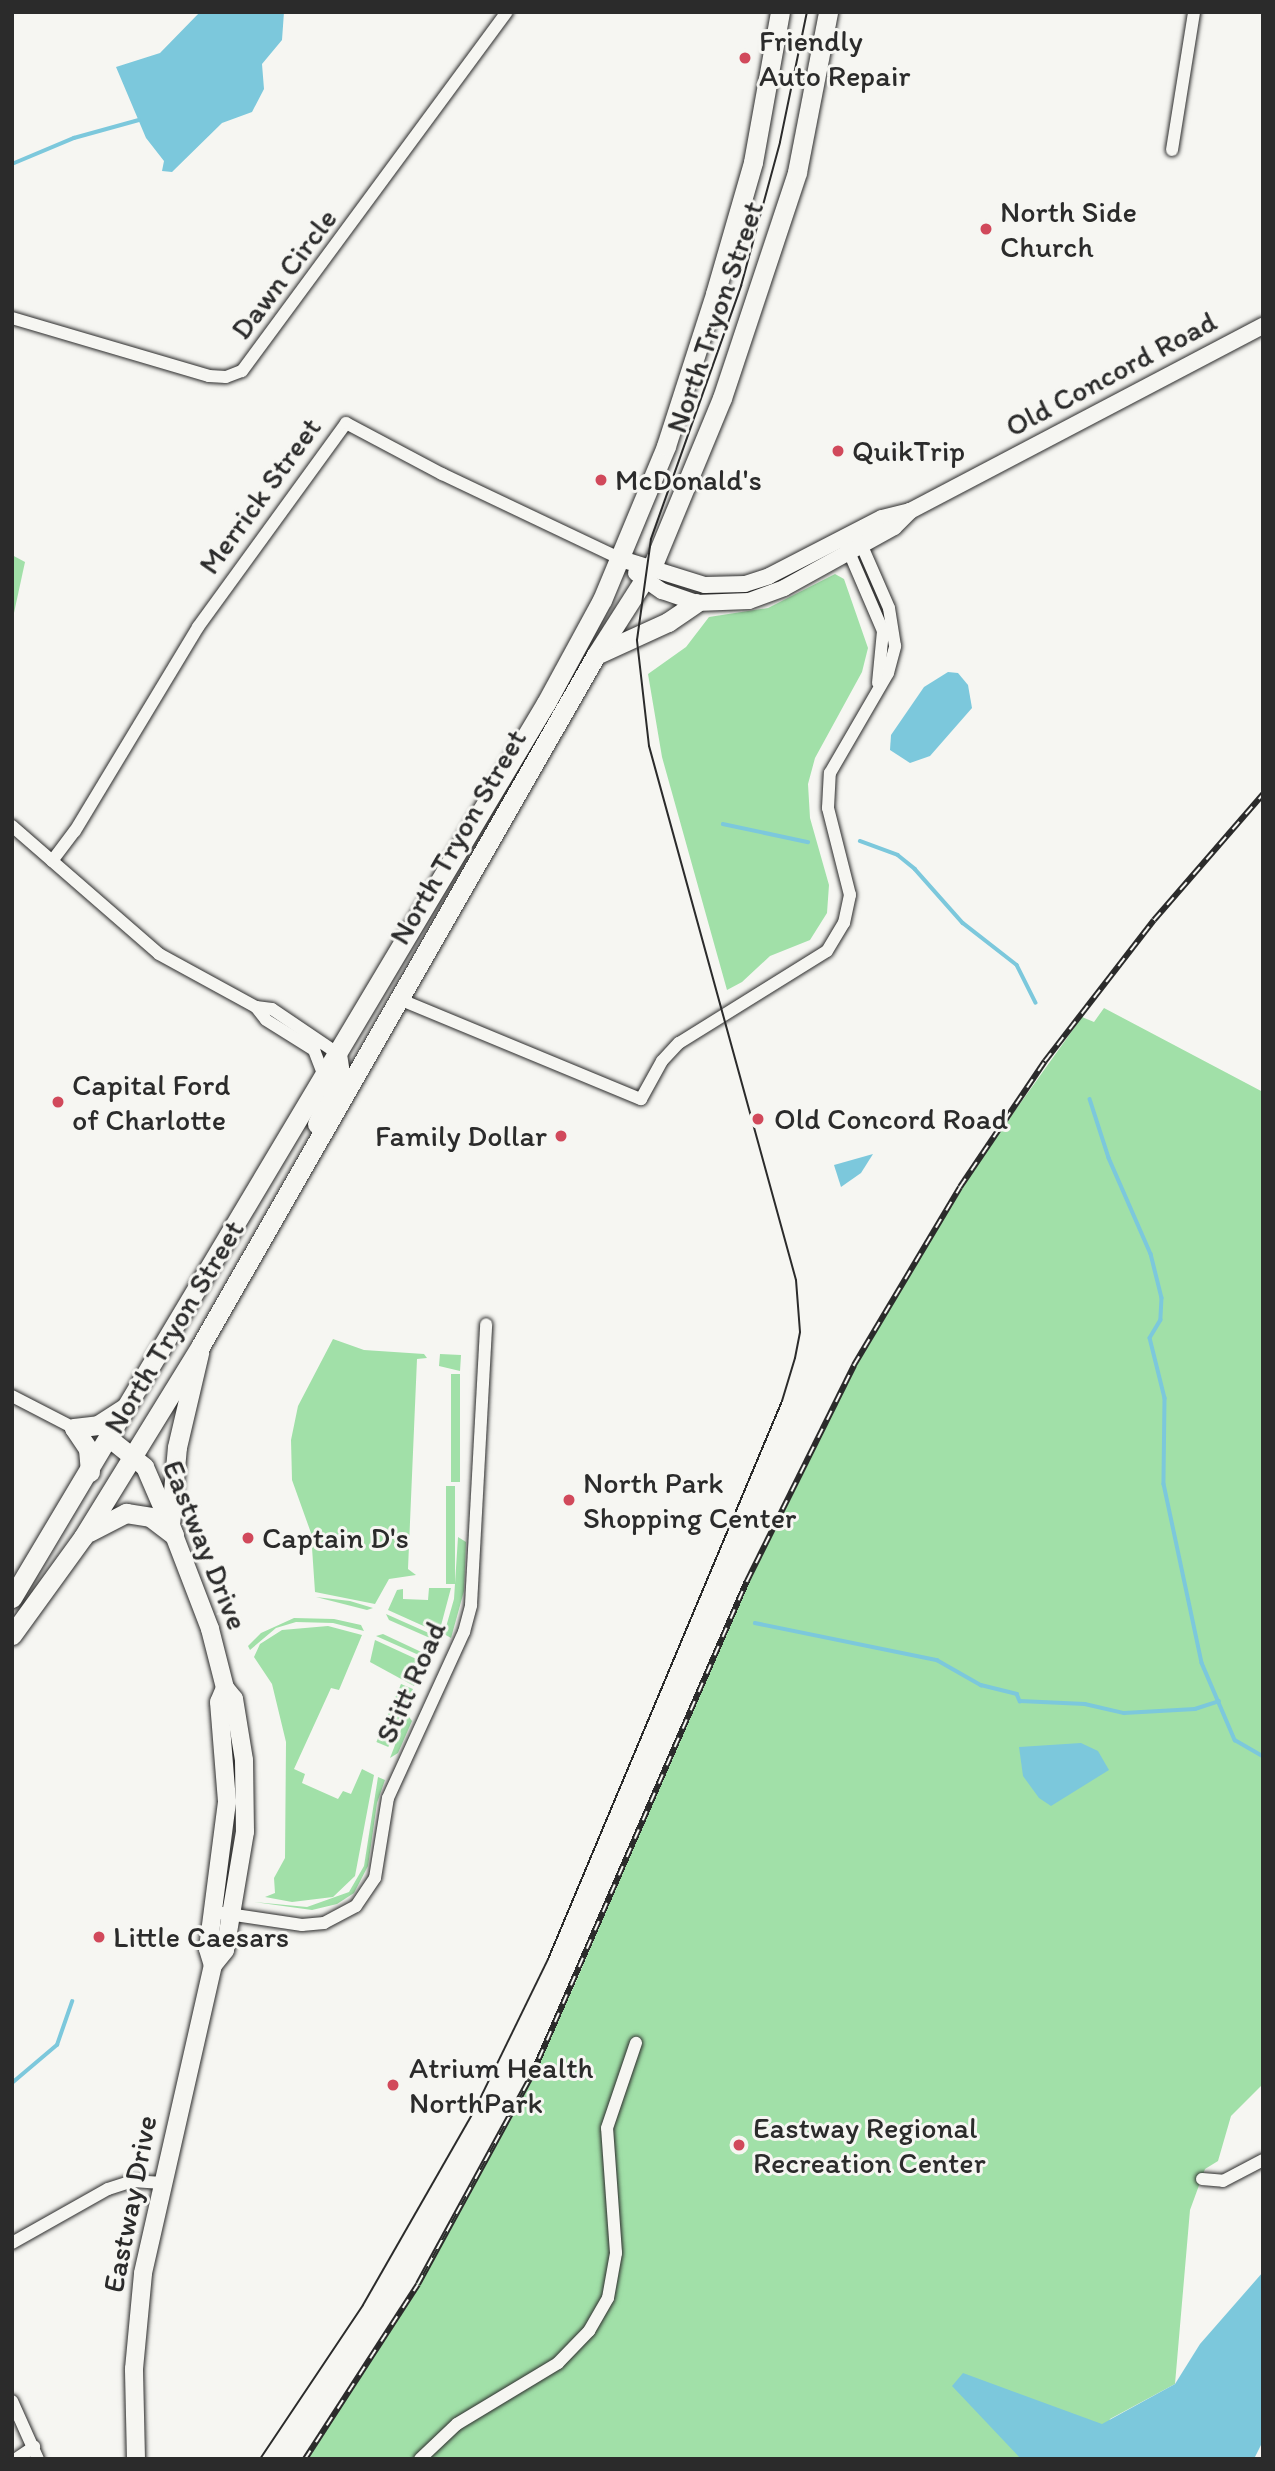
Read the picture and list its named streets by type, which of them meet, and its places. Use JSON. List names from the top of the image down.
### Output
{
  "streets": {
    "main road": ["North Tryon Street", "Eastway Drive"],
    "street": [
      "Dawn Circle",
      "Old Concord Road",
      "Merrick Street",
      "Stitt Road"
    ]
  },
  "crossings": [
    ["North Tryon Street", "Old Concord Road"],
    ["North Tryon Street", "Merrick Street"],
    ["North Tryon Street", "Eastway Drive"],
    ["Old Concord Road", "Merrick Street"],
    ["Eastway Drive", "Stitt Road"]
  ],
  "places": [
    "Friendly Auto Repair",
    "North Side Church",
    "QuikTrip",
    "McDonald's",
    "Capital Ford of Charlotte",
    "Old Concord Road",
    "Family Dollar",
    "North Park Shopping Center",
    "Captain D's",
    "Little Caesars",
    "Atrium Health NorthPark",
    "Eastway Regional Recreation Center"
  ]
}
